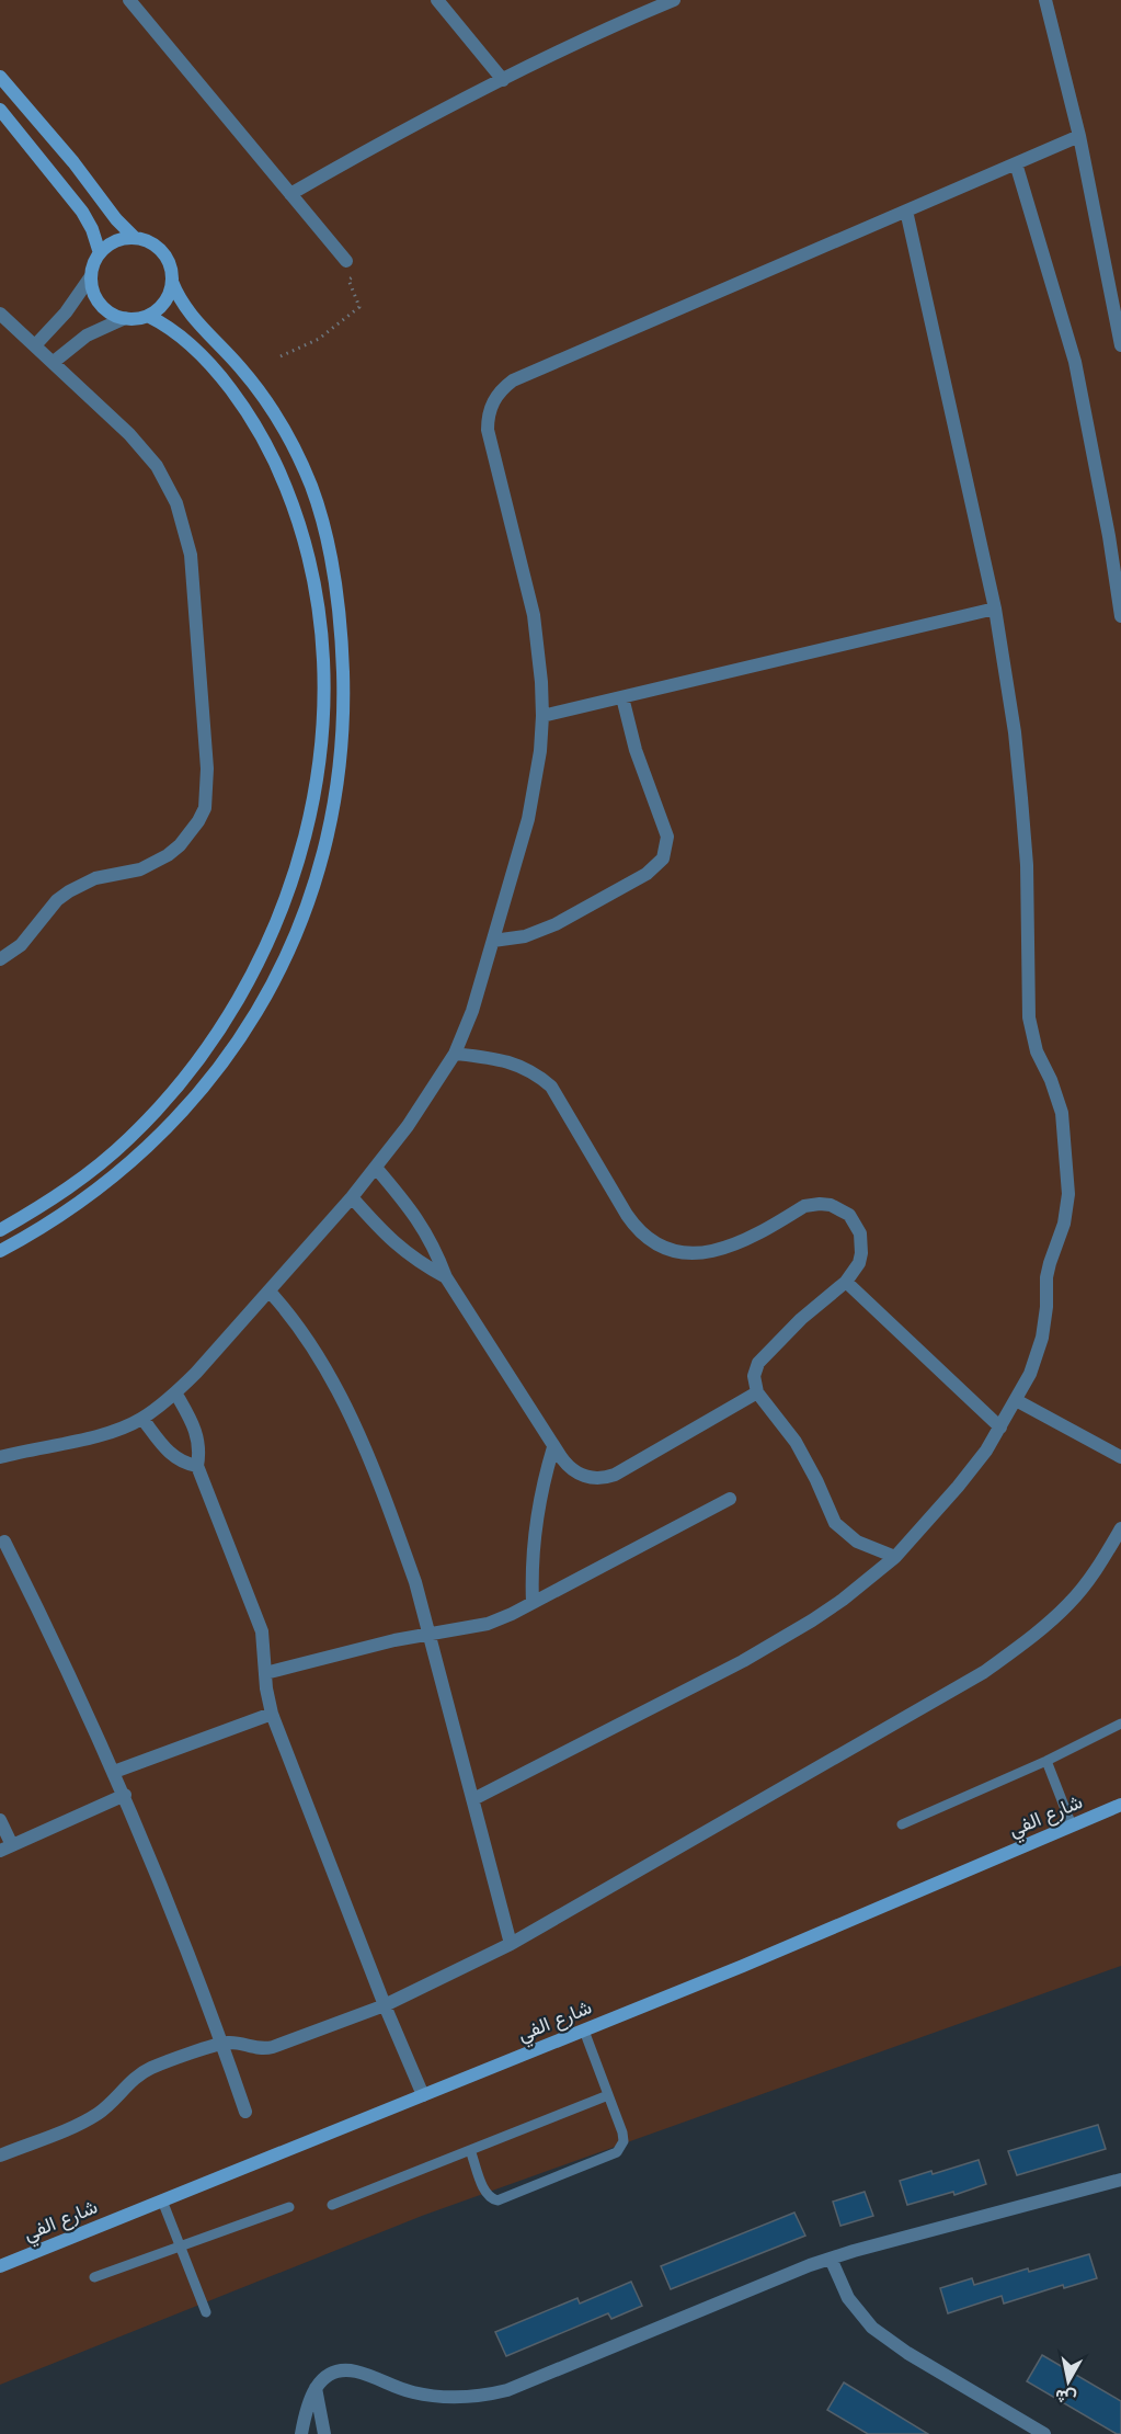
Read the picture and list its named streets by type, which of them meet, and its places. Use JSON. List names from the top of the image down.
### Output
{
  "streets": {
    "street": ["شارع الفي"]
  },
  "north": "bottom"
}
